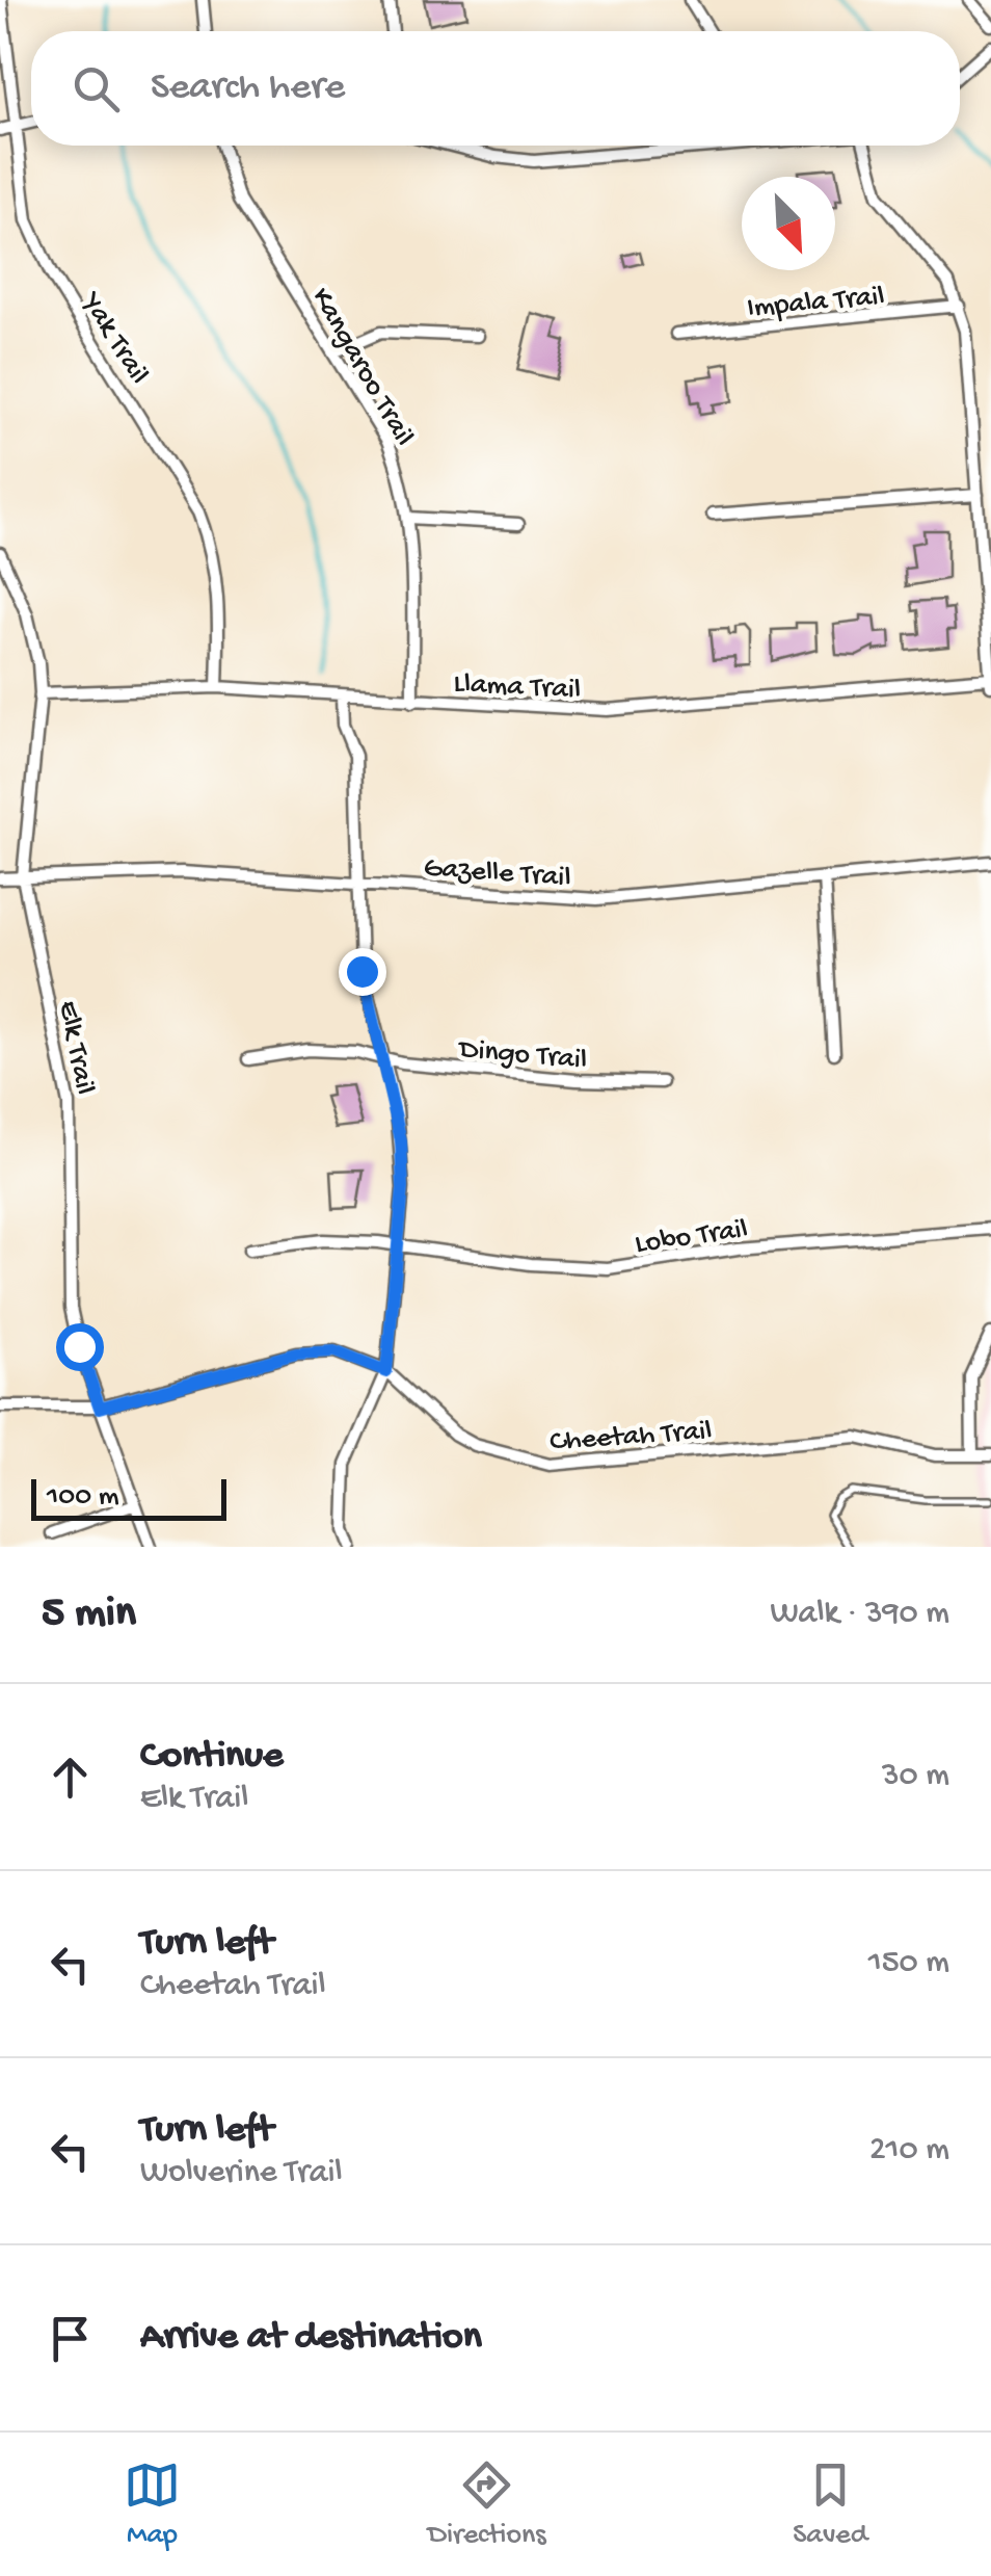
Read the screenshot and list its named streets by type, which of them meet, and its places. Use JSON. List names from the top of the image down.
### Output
{
  "streets": {
    "street": [
      "Impala Trail",
      "Yak Trail",
      "Kangaroo Trail",
      "Llama Trail",
      "Gazelle Trail",
      "Elk Trail",
      "Dingo Trail",
      "Lobo Trail",
      "Cheetah Trail"
    ]
  },
  "crossings": [
    ["Yak Trail", "Llama Trail"],
    ["Kangaroo Trail", "Llama Trail"],
    ["Llama Trail", "Elk Trail"],
    ["Gazelle Trail", "Elk Trail"],
    ["Elk Trail", "Cheetah Trail"]
  ],
  "scale_bar": "100 m",
  "north": "bottom right",
  "page": {
    "search": "Search here",
    "scale": "100 m",
    "heading": ["5 min", "Walk · 390 m"],
    "list": [
      ["Continue", "Elk Trail", "30 m"],
      ["Turn left", "Cheetah Trail", "150 m"],
      ["Turn left", "Wolverine Trail", "210 m"],
      "Arrive at destination"
    ],
    "nav": ["Map", "Directions", "Saved"]
  }
}
